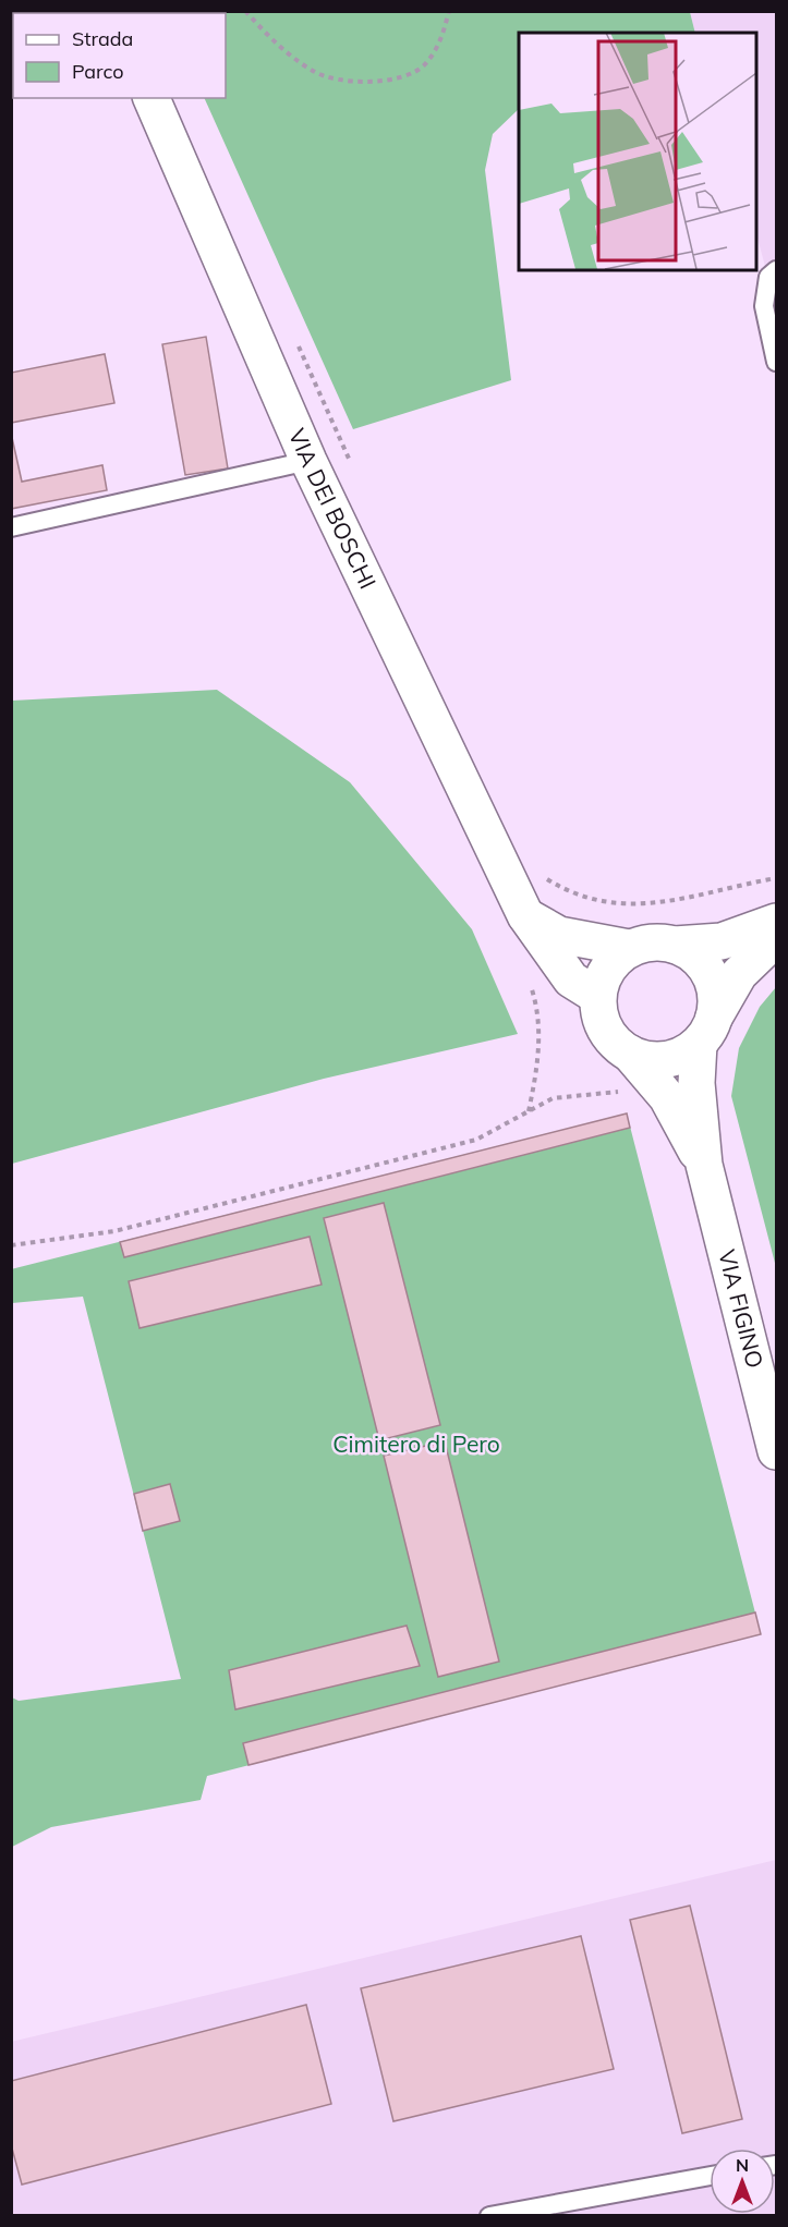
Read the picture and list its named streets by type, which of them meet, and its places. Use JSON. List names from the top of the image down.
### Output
{
  "streets": {
    "street": ["VIA DEI BOSCHI", "VIA FIGINO"]
  },
  "crossings": [
    ["VIA DEI BOSCHI", "VIA FIGINO"]
  ],
  "parks": ["Cimitero di Pero"],
  "legend": ["Strada", "Parco"],
  "north": "top"
}
